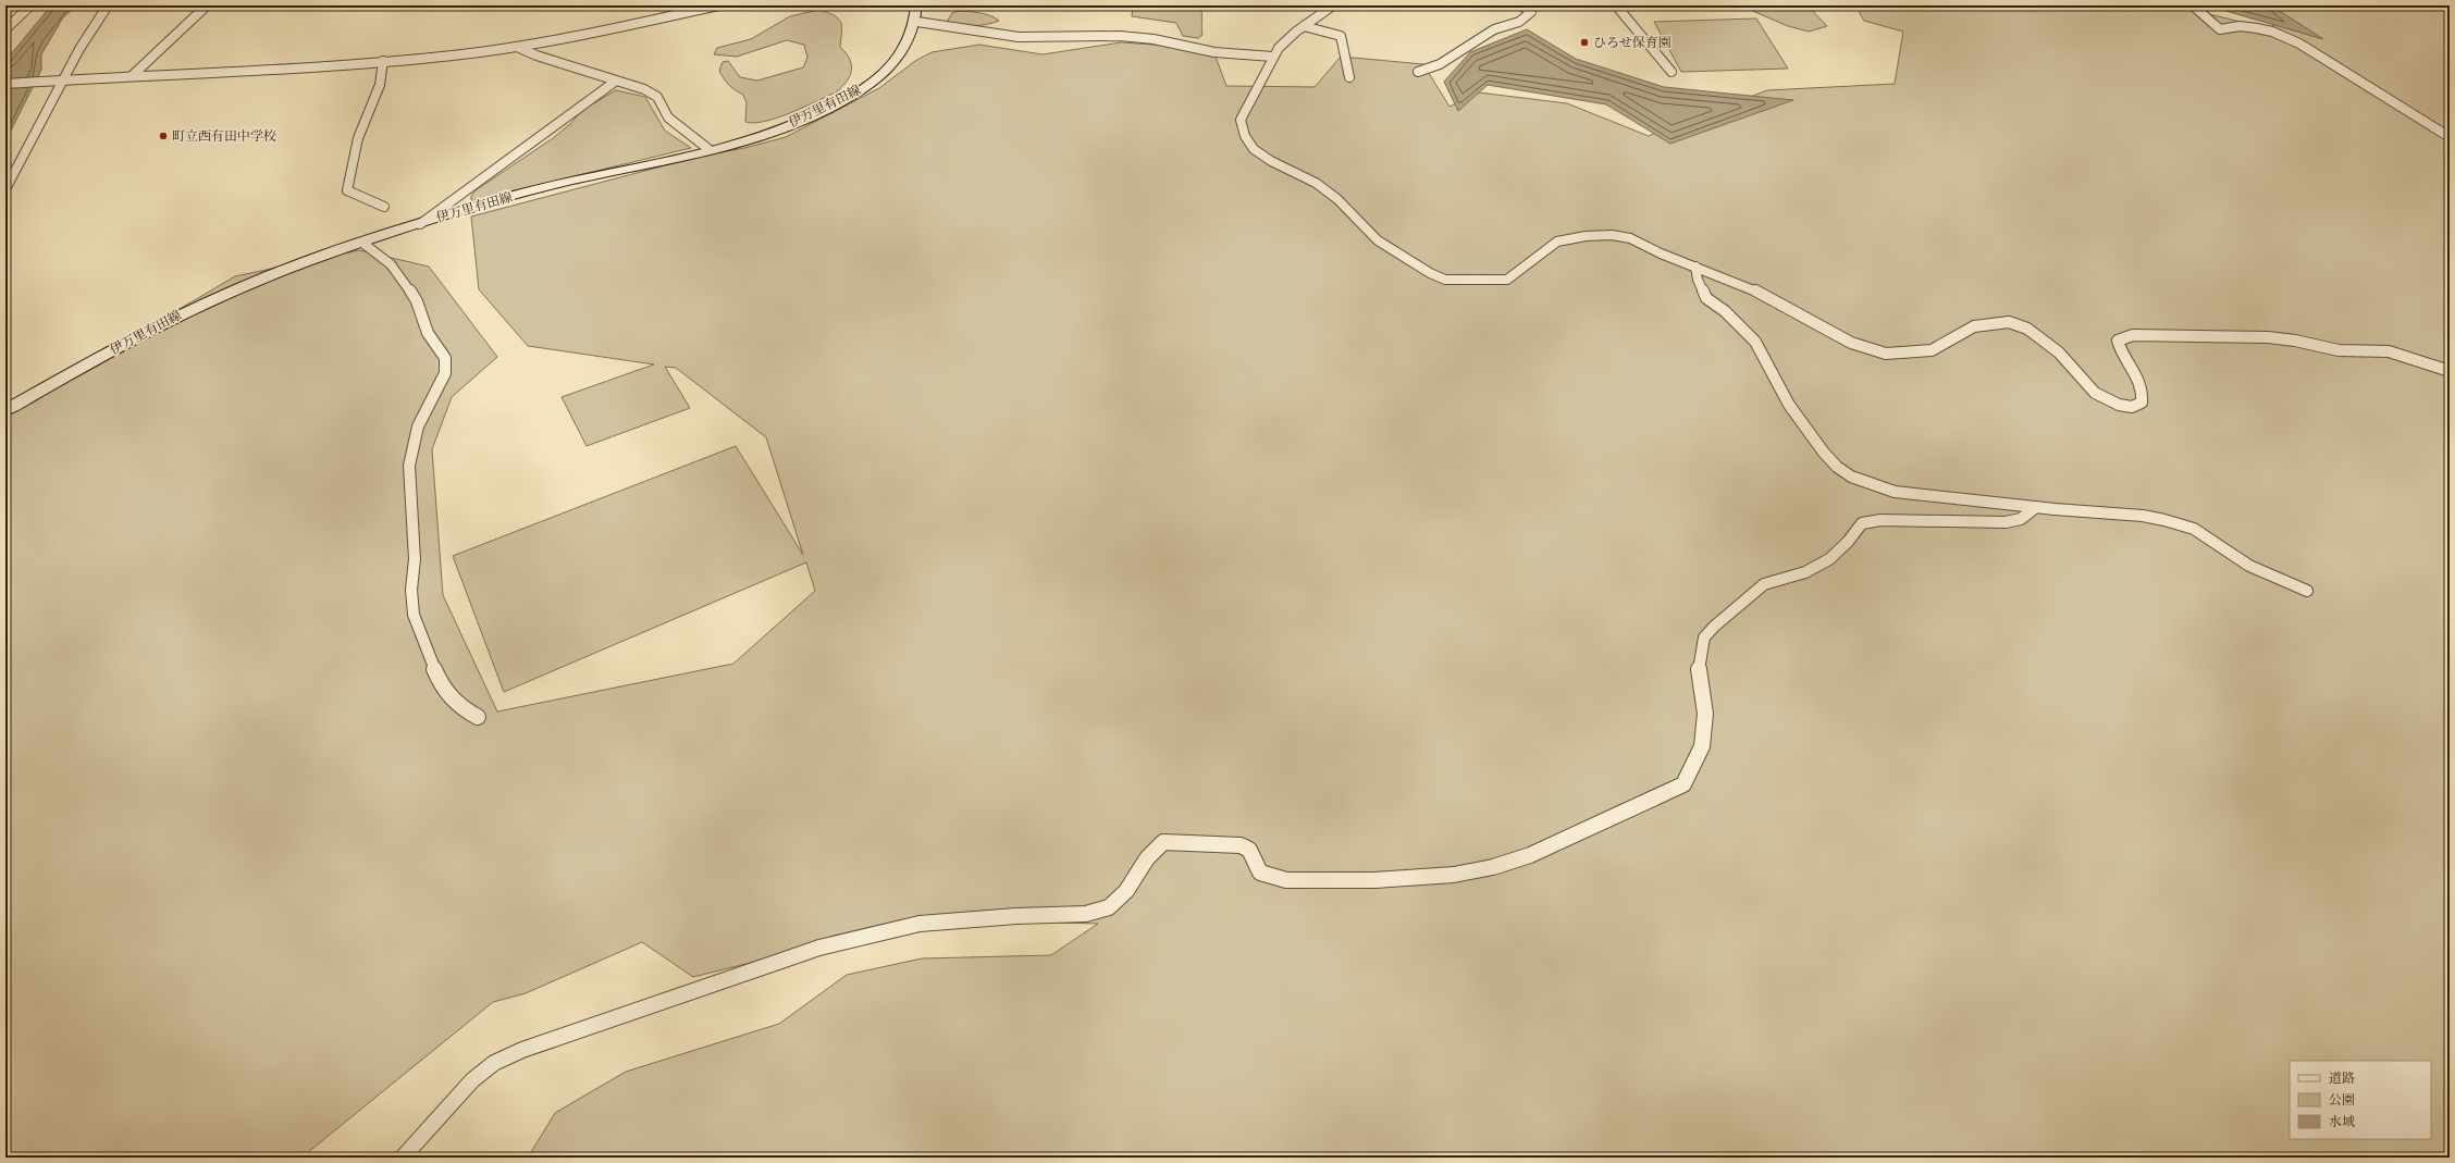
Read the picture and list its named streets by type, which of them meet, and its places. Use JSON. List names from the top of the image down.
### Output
{
  "streets": {
    "main road": ["伊万里有田線"]
  },
  "places": ["ひろせ保育園", "町立西有田中学校"],
  "legend": ["道路", "公園", "水域"]
}
